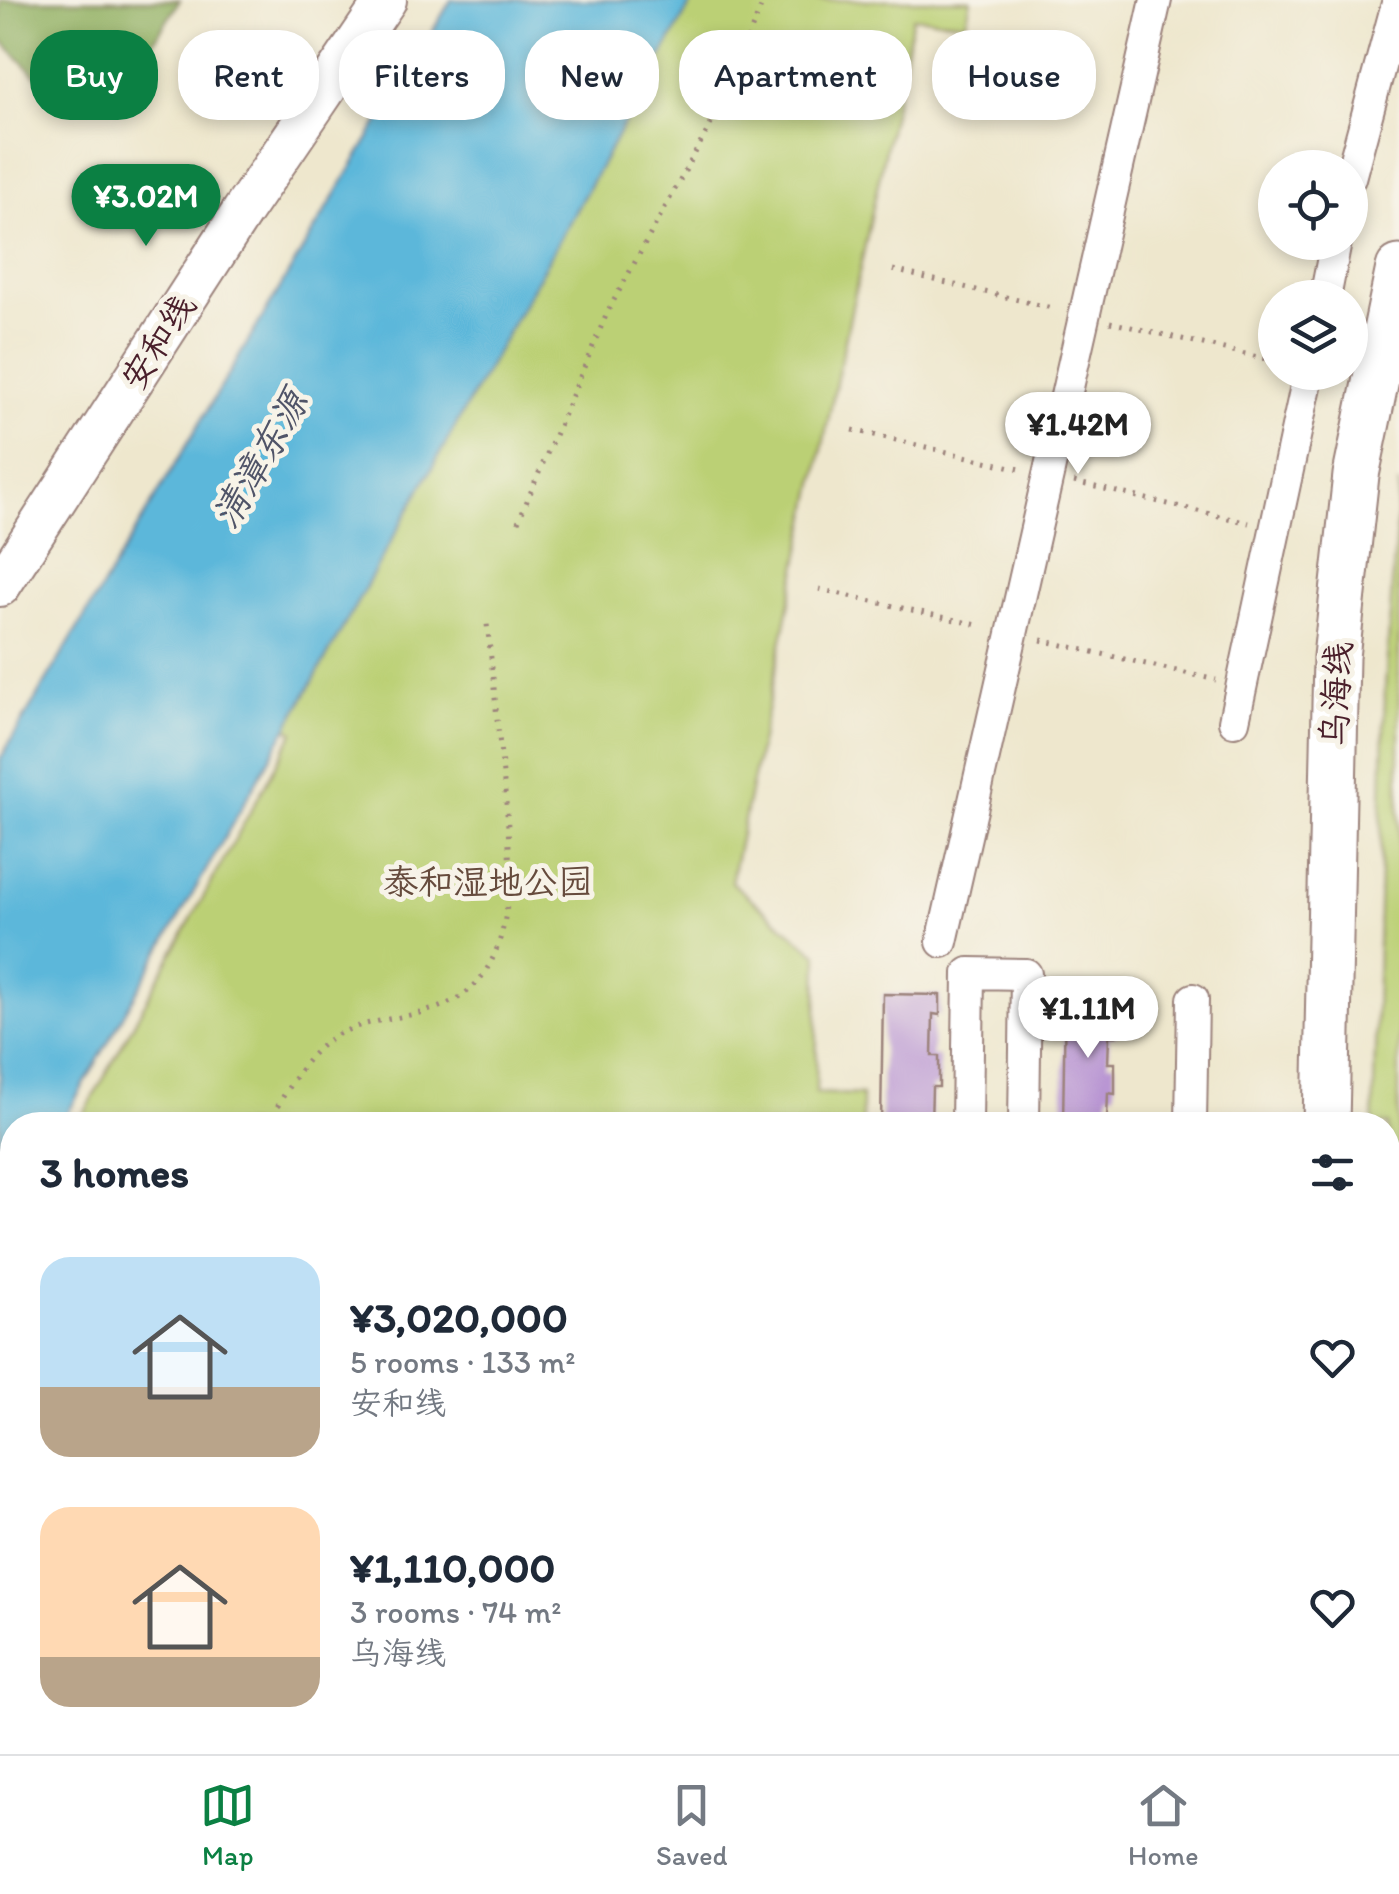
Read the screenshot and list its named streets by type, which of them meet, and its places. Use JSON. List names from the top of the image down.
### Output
{
  "streets": {
    "highway": ["乌海线"],
    "main road": ["安和线"]
  },
  "water": ["清漳东源"],
  "parks": ["泰和湿地公园"],
  "page": {
    "chip": [
      "Buy",
      "Rent",
      "Filters",
      "New",
      "Apartment",
      "House"
    ],
    "price": ["¥3.02M", "¥1.42M", "¥1.11M"],
    "heading": "3 homes",
    "list": [
      {
        "name": "¥3,020,000",
        "note": "5 rooms · 133 m² · 安和线"
      },
      {
        "name": "¥1,110,000",
        "note": "3 rooms · 74 m² · 乌海线"
      }
    ],
    "tabs": ["Map", "Saved", "Home"]
  }
}
